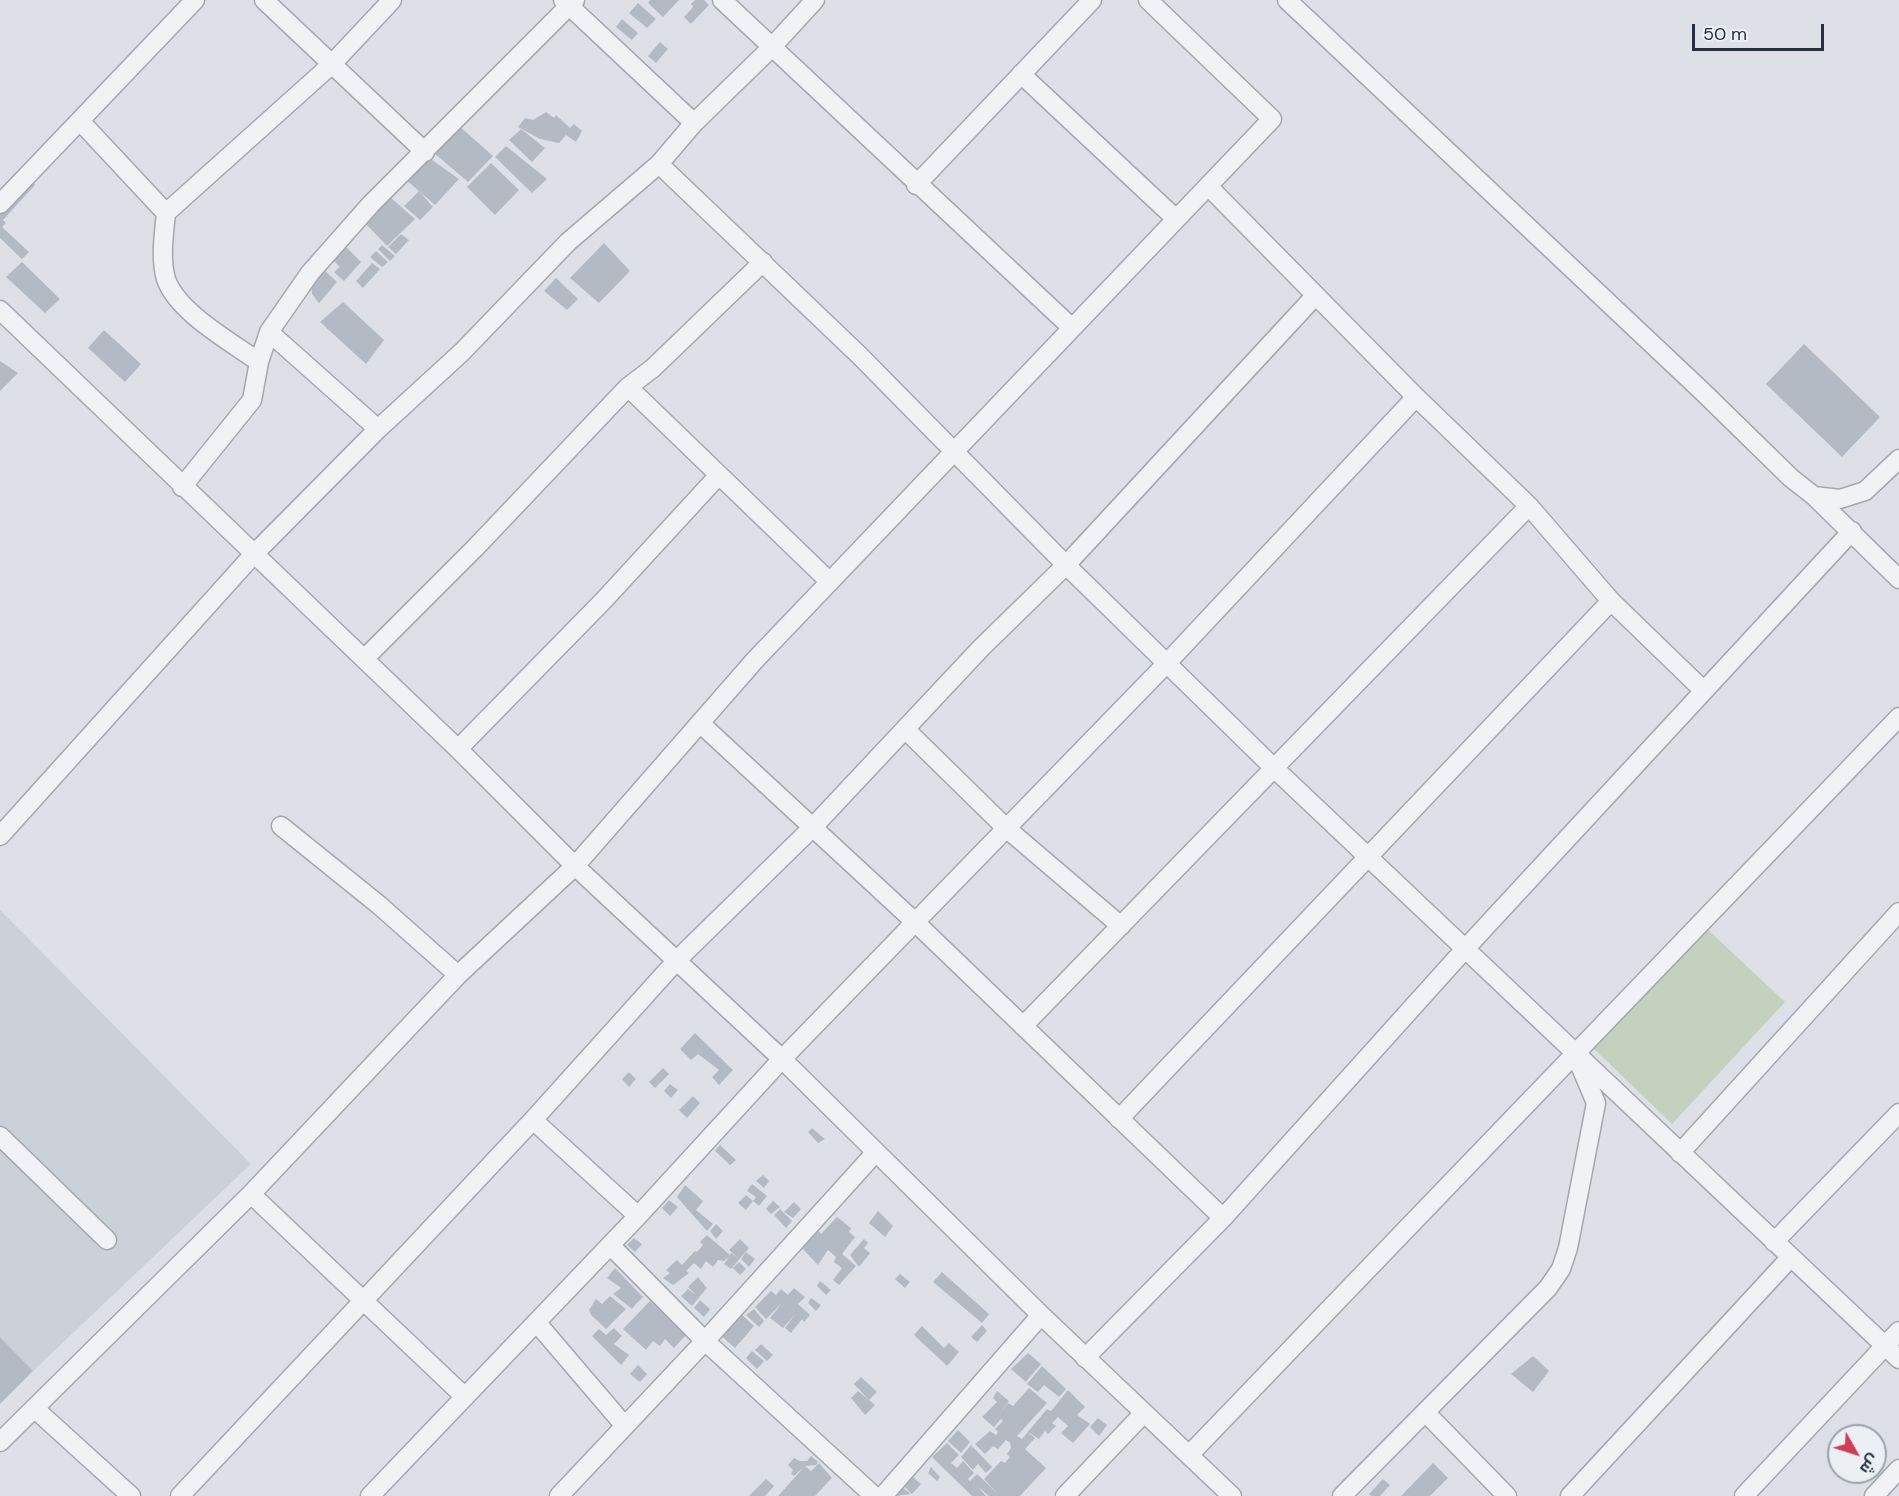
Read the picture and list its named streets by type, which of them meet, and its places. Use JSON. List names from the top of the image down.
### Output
{
  "scale_bar": "50 m",
  "north": "bottom right"
}
